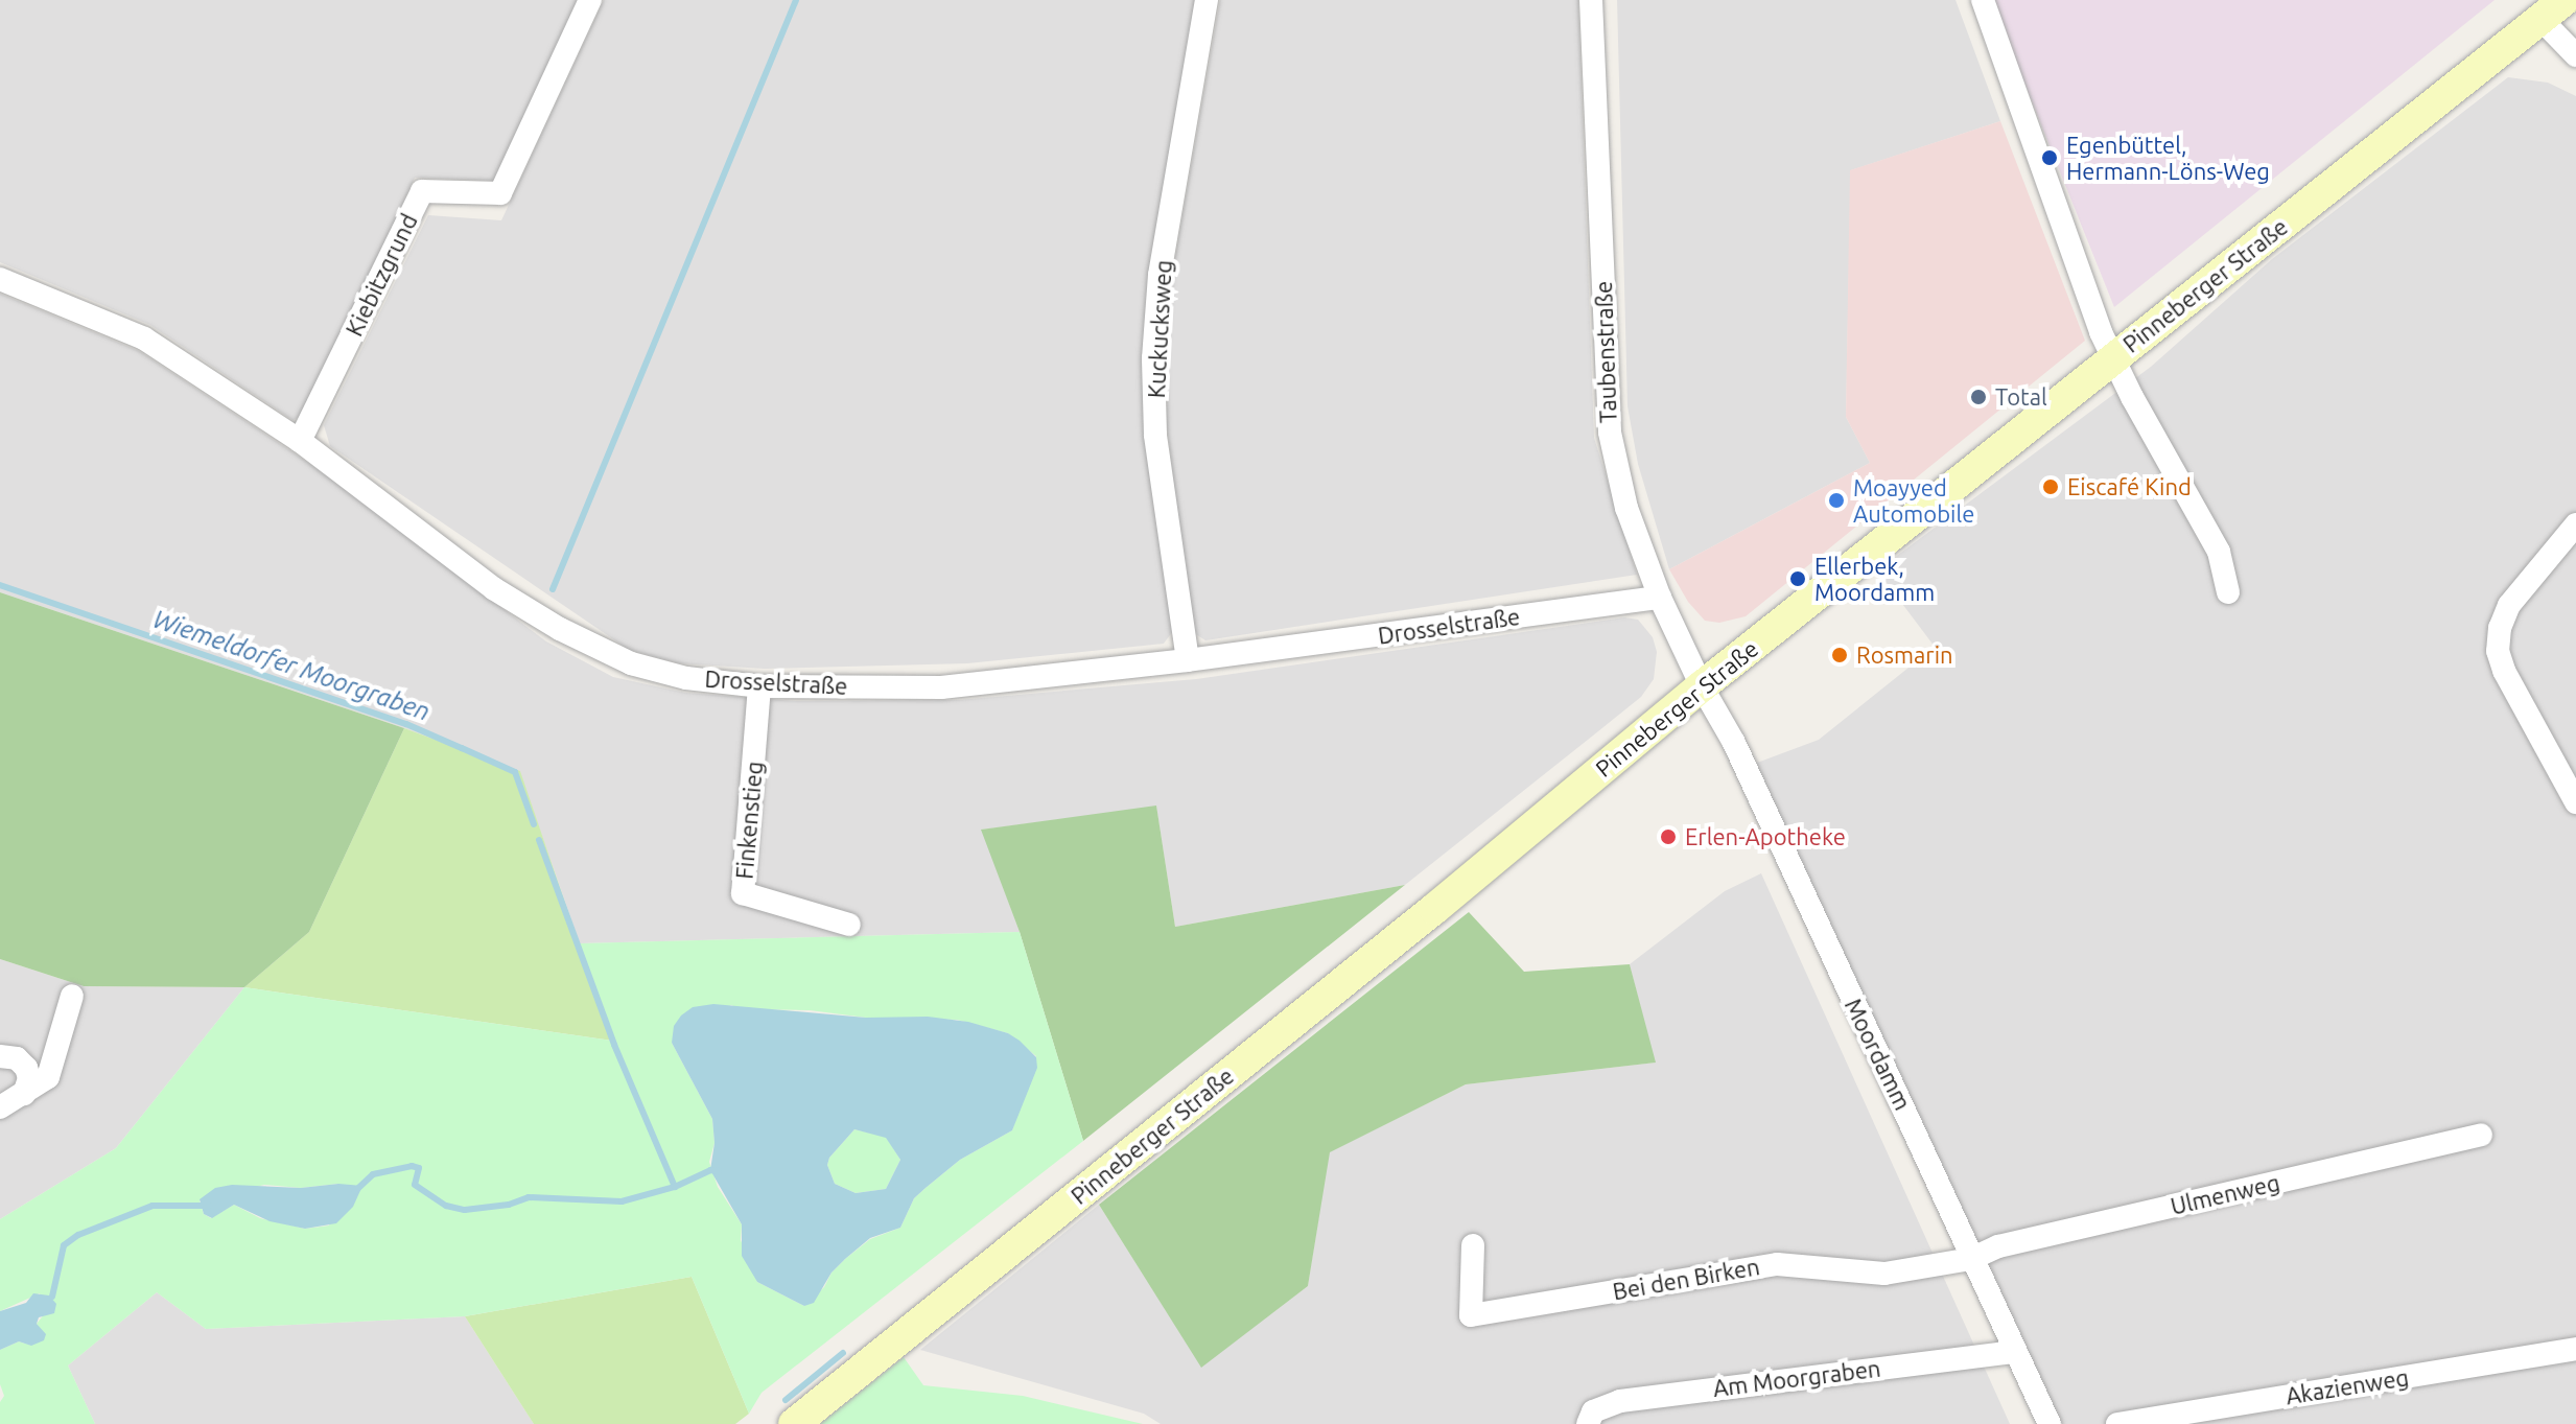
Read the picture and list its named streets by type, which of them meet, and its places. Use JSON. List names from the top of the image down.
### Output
{
  "streets": {
    "main road": ["Pinneberger Straße"],
    "street": [
      "Kiebitzgrund",
      "Kuckucksweg",
      "Taubenstraße",
      "Drosselstraße",
      "Finkenstieg",
      "Moordamm",
      "Ulmenweg",
      "Bei den Birken",
      "Am Moorgraben",
      "Akazienweg"
    ]
  },
  "crossings": [
    ["Kiebitzgrund", "Drosselstraße"],
    ["Pinneberger Straße", "Taubenstraße"],
    ["Pinneberger Straße", "Moordamm"],
    ["Kuckucksweg", "Drosselstraße"],
    ["Taubenstraße", "Drosselstraße"],
    ["Taubenstraße", "Moordamm"],
    ["Drosselstraße", "Finkenstieg"],
    ["Moordamm", "Ulmenweg"],
    ["Moordamm", "Bei den Birken"],
    ["Moordamm", "Am Moorgraben"],
    ["Ulmenweg", "Bei den Birken"]
  ],
  "water": ["Wiemeldorfer Moorgraben"],
  "places": [
    "Egenbüttel, Hermann-Löns-Weg",
    "Total",
    "Eiscafé Kind",
    "Moayyed Automobile",
    "Ellerbek, Moordamm",
    "Rosmarin",
    "Erlen-Apotheke"
  ]
}
